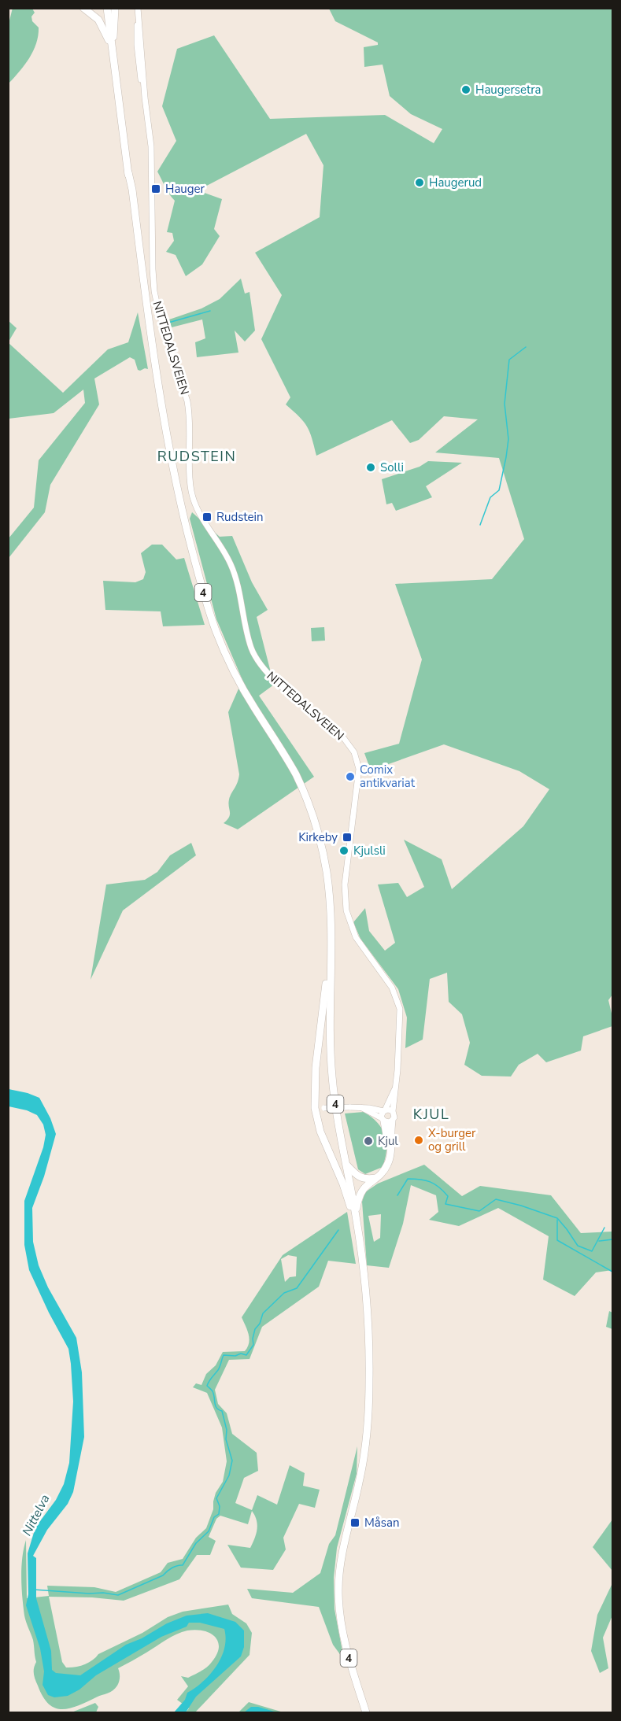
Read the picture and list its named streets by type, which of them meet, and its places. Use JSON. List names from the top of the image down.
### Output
{
  "streets": {
    "highway": ["4"],
    "main road": ["NITTEDALSVEIEN"]
  },
  "crossings": [
    ["NITTEDALSVEIEN", "4"]
  ],
  "districts": ["RUDSTEIN", "KJUL"],
  "water": ["Nittelva"],
  "places": {
    "other": [
      "Haugersetra",
      "Haugerud",
      "Solli",
      "Comix antikvariat",
      "Kjulsli",
      "X-burger og grill",
      "Kjul"
    ],
    "transit": [
      "Hauger",
      "Rudstein",
      "Kirkeby",
      "Måsan"
    ]
  }
}
